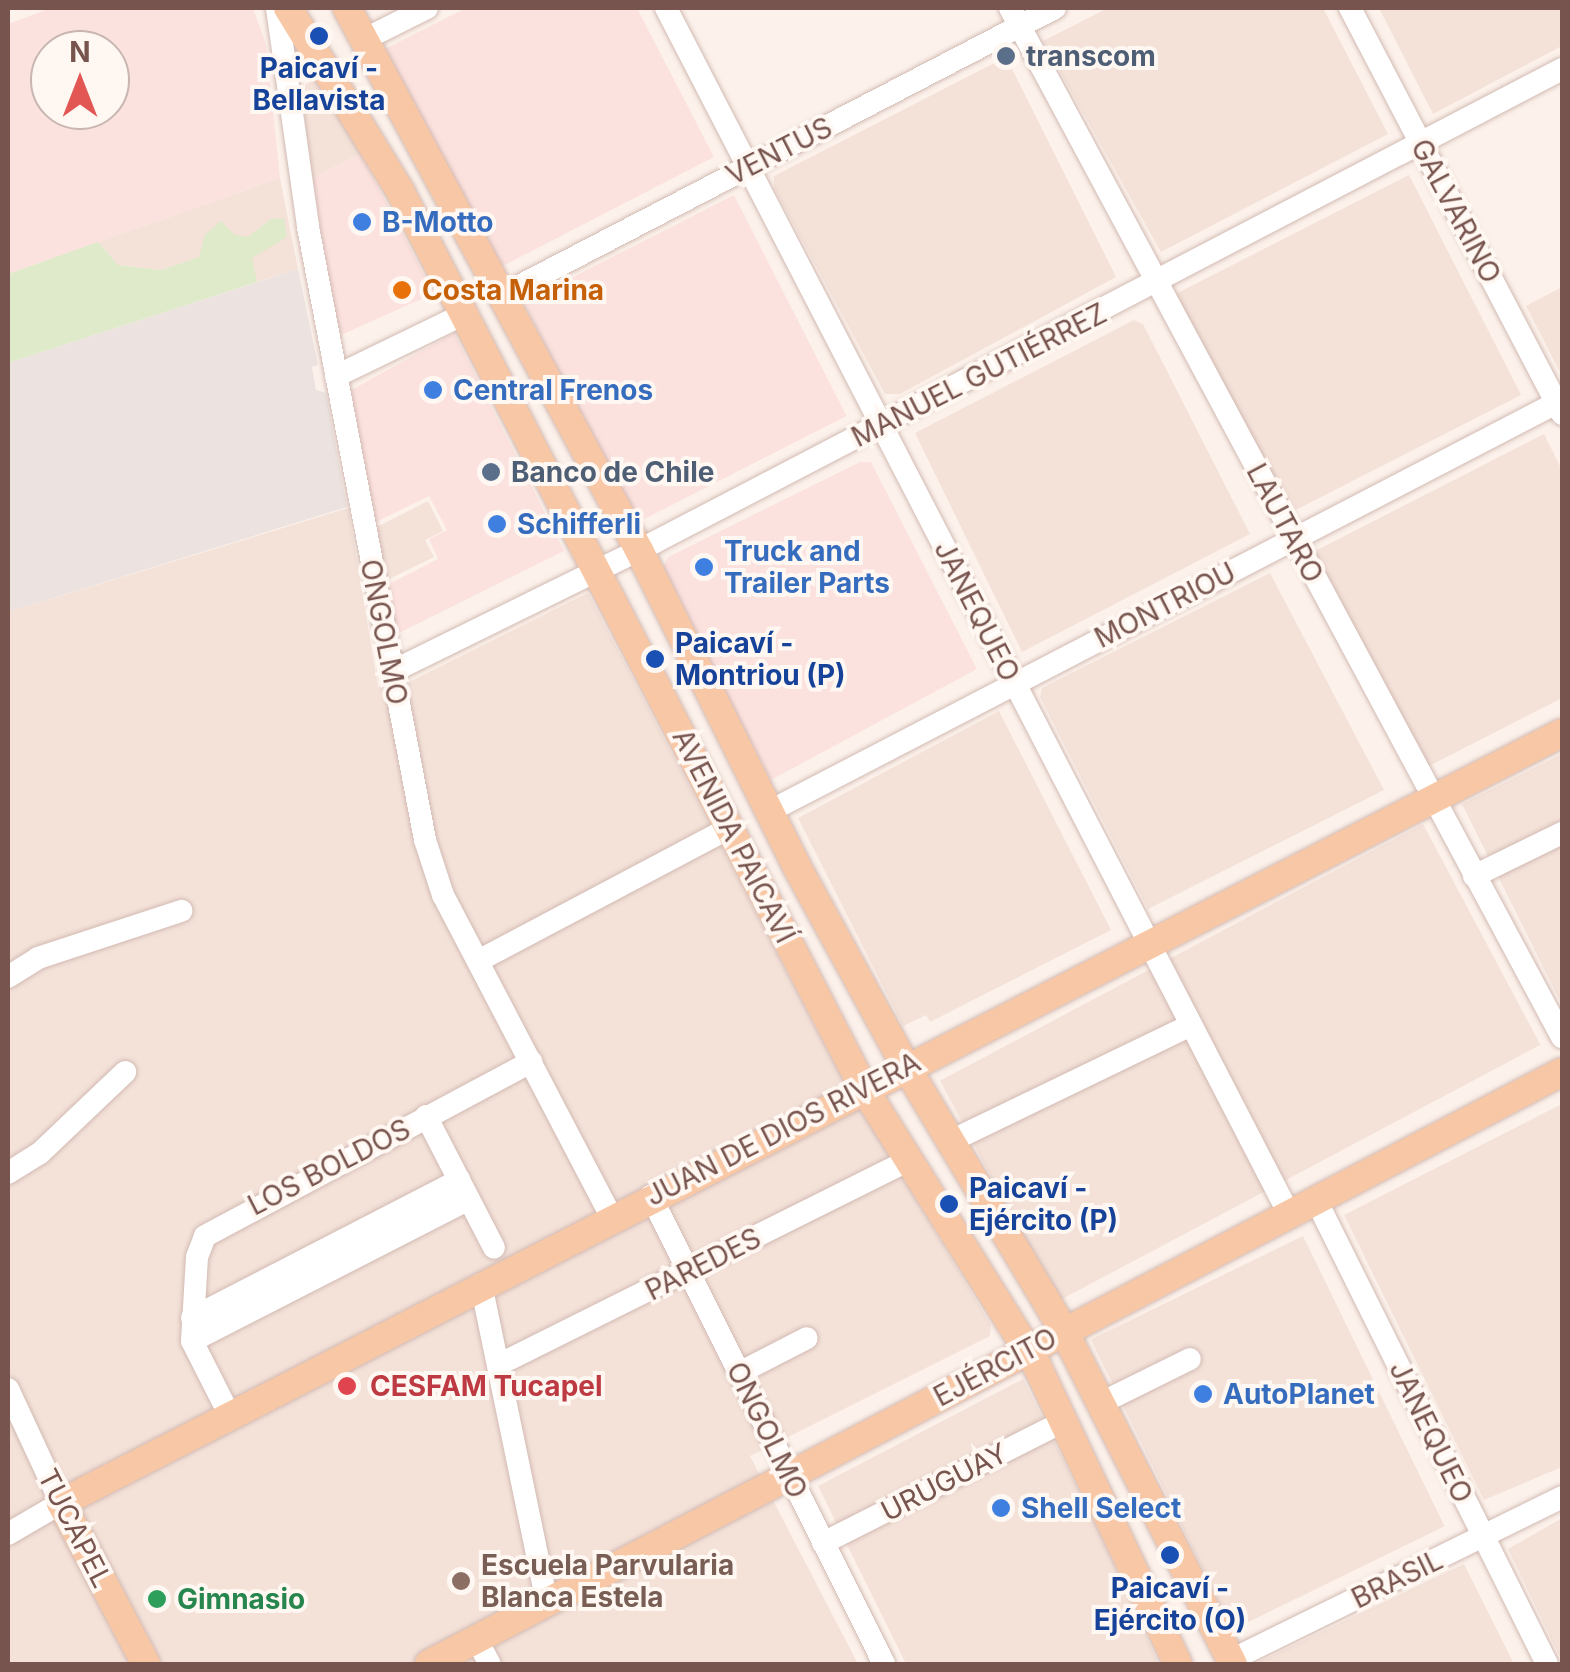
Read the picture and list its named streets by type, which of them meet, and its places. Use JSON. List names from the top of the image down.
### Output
{
  "streets": {
    "main road": [
      "AVENIDA PAICAVÍ",
      "JUAN DE DIOS RIVERA",
      "EJÉRCITO",
      "TUCAPEL"
    ],
    "street": [
      "VENTUS",
      "GALVARINO",
      "MANUEL GUTIÉRREZ",
      "LAUTARO",
      "MONTRIOU",
      "JANEQUEO",
      "ONGOLMO",
      "LOS BOLDOS",
      "PAREDES",
      "URUGUAY",
      "BRASIL"
    ]
  },
  "crossings": [
    ["VENTUS", "LAUTARO"],
    ["VENTUS", "JANEQUEO"],
    ["VENTUS", "AVENIDA PAICAVÍ"],
    ["GALVARINO", "MANUEL GUTIÉRREZ"],
    ["GALVARINO", "MONTRIOU"],
    ["MANUEL GUTIÉRREZ", "LAUTARO"],
    ["MANUEL GUTIÉRREZ", "JANEQUEO"],
    ["MANUEL GUTIÉRREZ", "ONGOLMO"],
    ["MANUEL GUTIÉRREZ", "AVENIDA PAICAVÍ"],
    ["LAUTARO", "MONTRIOU"],
    ["LAUTARO", "JUAN DE DIOS RIVERA"],
    ["MONTRIOU", "JANEQUEO"],
    ["MONTRIOU", "AVENIDA PAICAVÍ"],
    ["JANEQUEO", "JUAN DE DIOS RIVERA"],
    ["JANEQUEO", "EJÉRCITO"],
    ["JANEQUEO", "BRASIL"],
    ["ONGOLMO", "JUAN DE DIOS RIVERA"],
    ["ONGOLMO", "LOS BOLDOS"],
    ["ONGOLMO", "PAREDES"],
    ["ONGOLMO", "EJÉRCITO"],
    ["ONGOLMO", "URUGUAY"],
    ["AVENIDA PAICAVÍ", "JUAN DE DIOS RIVERA"],
    ["AVENIDA PAICAVÍ", "PAREDES"],
    ["AVENIDA PAICAVÍ", "EJÉRCITO"],
    ["AVENIDA PAICAVÍ", "URUGUAY"],
    ["AVENIDA PAICAVÍ", "BRASIL"],
    ["JUAN DE DIOS RIVERA", "TUCAPEL"]
  ],
  "places": [
    "Paicaví - Bellavista",
    "transcom",
    "B-Motto",
    "Costa Marina",
    "Central Frenos",
    "Banco de Chile",
    "Schifferli",
    "Truck and Trailer Parts",
    "Paicaví - Montriou (P)",
    "Paicaví - Ejército (P)",
    "CESFAM Tucapel",
    "AutoPlanet",
    "Shell Select",
    "Paicaví - Ejército (O)",
    "Escuela Parvularia Blanca Estela",
    "Gimnasio"
  ],
  "north": "top"
}
